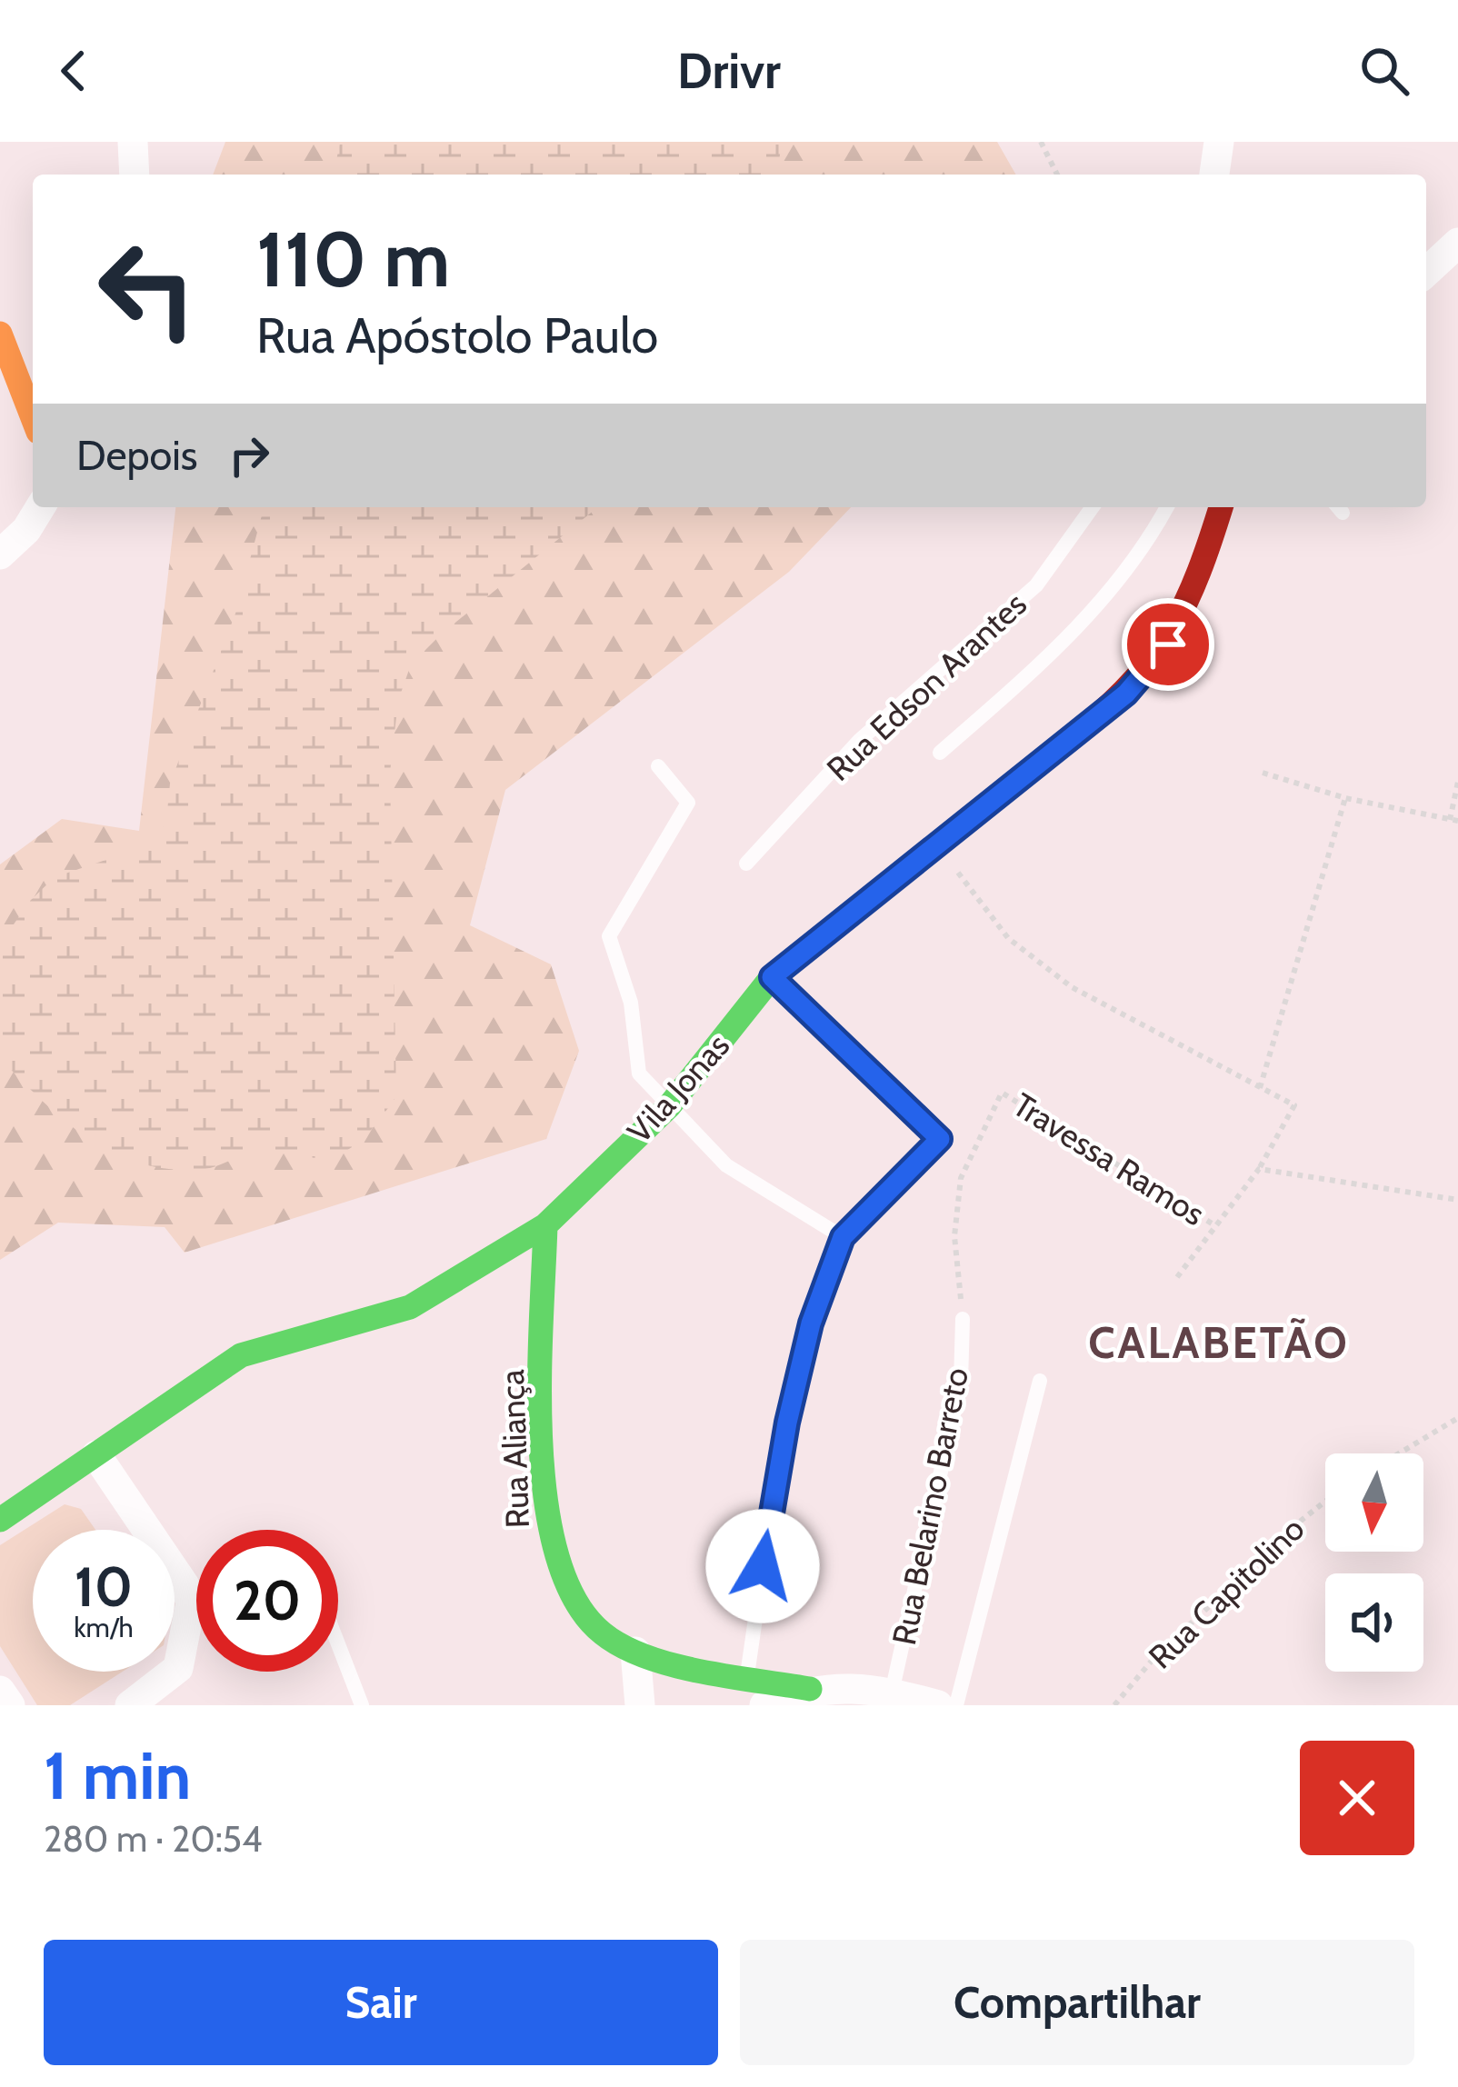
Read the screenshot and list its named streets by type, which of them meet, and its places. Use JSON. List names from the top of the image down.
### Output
{
  "streets": {
    "street": ["Vila Jonas", "Rua Aliança"],
    "lane": ["Rua Edson Arantes", "Rua Belarino Barreto"],
    "path": ["Travessa Ramos", "Rua Capitolino"]
  },
  "crossings": [
    ["Vila Jonas", "Rua Aliança"],
    ["Travessa Ramos", "Rua Belarino Barreto"]
  ],
  "districts": ["CALABETÃO"],
  "north": "bottom",
  "page": {
    "header": "Drivr",
    "turn": ["110 m", "Rua Apóstolo Paulo"],
    "then": "Depois",
    "speed": "10 km/h",
    "limit": "20",
    "heading": ["1 min", "280 m · 20:54"],
    "buttons": ["Sair", "Compartilhar"]
  }
}
